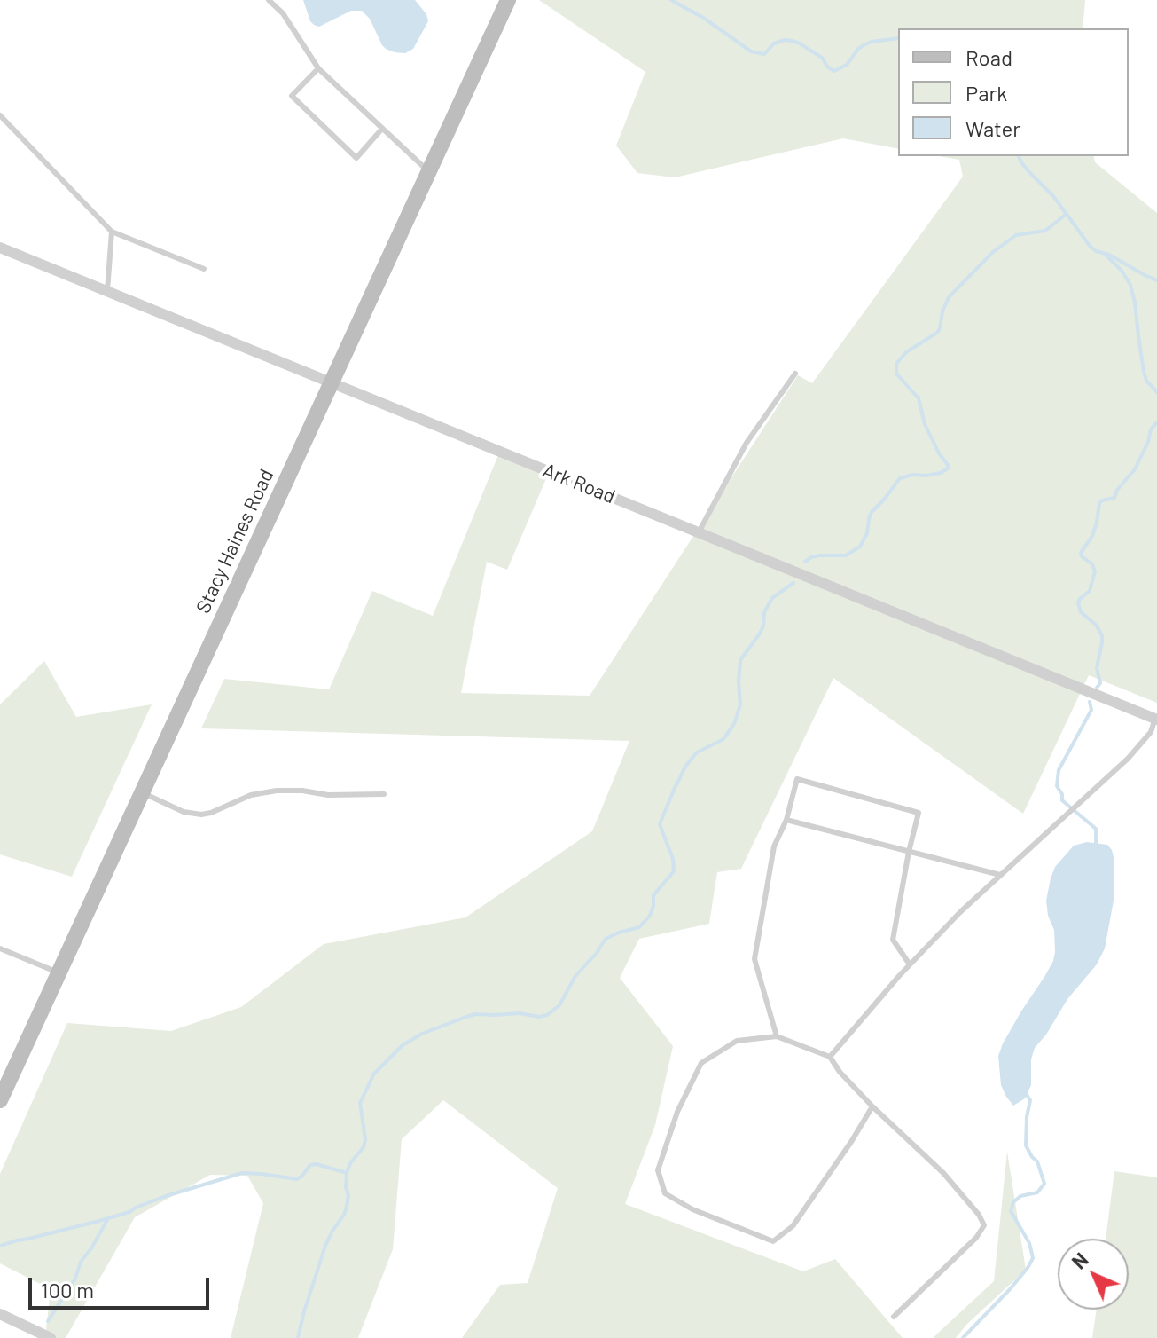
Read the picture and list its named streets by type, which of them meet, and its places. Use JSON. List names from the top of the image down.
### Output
{
  "streets": {
    "street": ["Ark Road", "Stacy Haines Road"]
  },
  "crossings": [
    ["Ark Road", "Stacy Haines Road"]
  ],
  "legend": ["Road", "Park", "Water"],
  "scale_bar": "100 m",
  "north": "top left"
}
